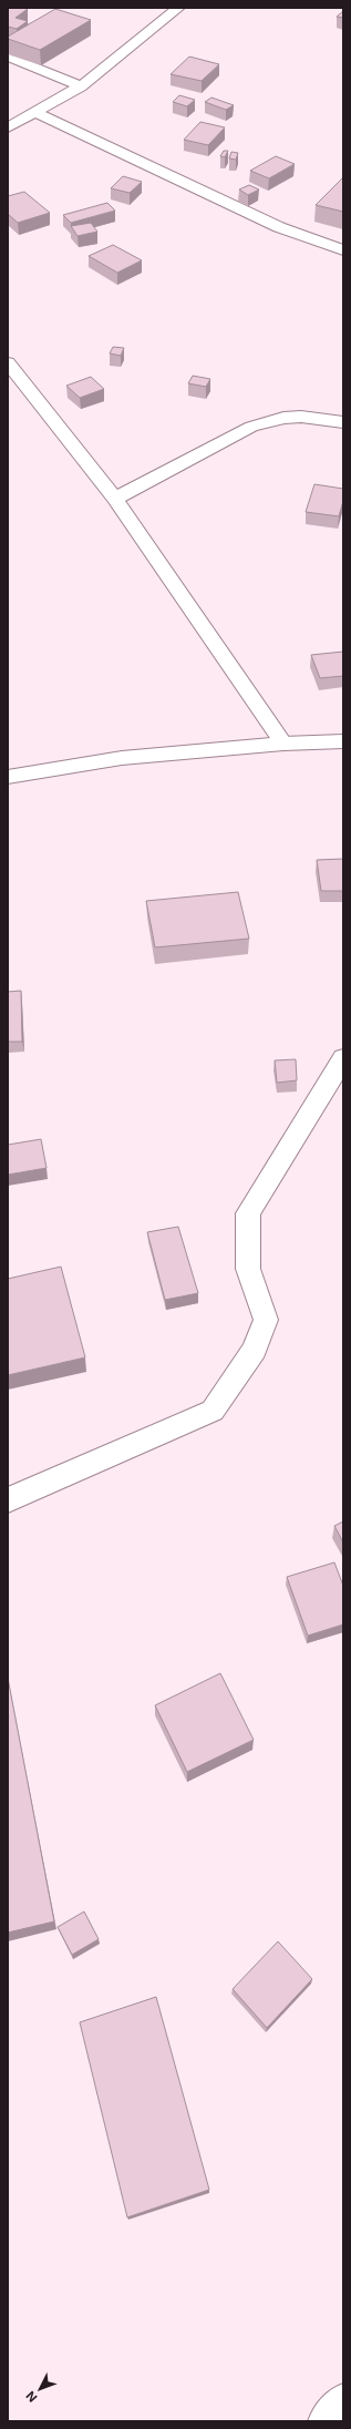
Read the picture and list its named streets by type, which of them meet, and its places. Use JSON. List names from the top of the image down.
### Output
{
  "north": "bottom left"
}
